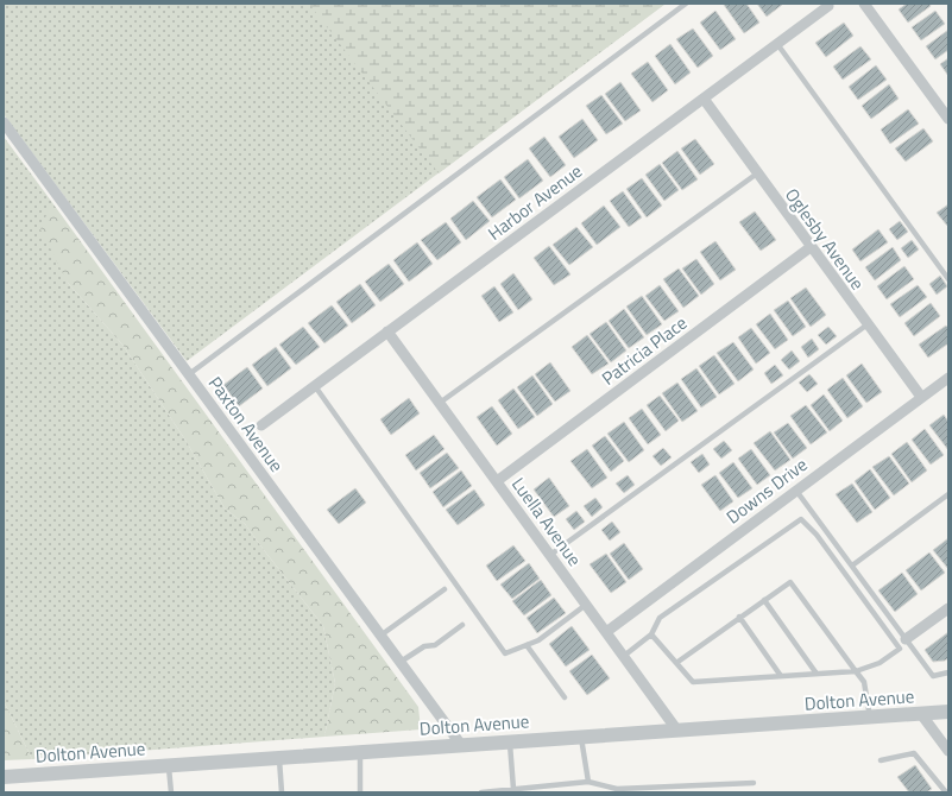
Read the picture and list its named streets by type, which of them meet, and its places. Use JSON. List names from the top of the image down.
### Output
{
  "streets": {
    "street": [
      "Harbor Avenue",
      "Oglesby Avenue",
      "Patricia Place",
      "Paxton Avenue",
      "Downs Drive",
      "Luella Avenue",
      "Dolton Avenue"
    ]
  },
  "crossings": [
    ["Harbor Avenue", "Oglesby Avenue"],
    ["Harbor Avenue", "Luella Avenue"],
    ["Oglesby Avenue", "Patricia Place"],
    ["Oglesby Avenue", "Downs Drive"],
    ["Patricia Place", "Luella Avenue"],
    ["Paxton Avenue", "Dolton Avenue"],
    ["Downs Drive", "Luella Avenue"],
    ["Luella Avenue", "Dolton Avenue"]
  ]
}
